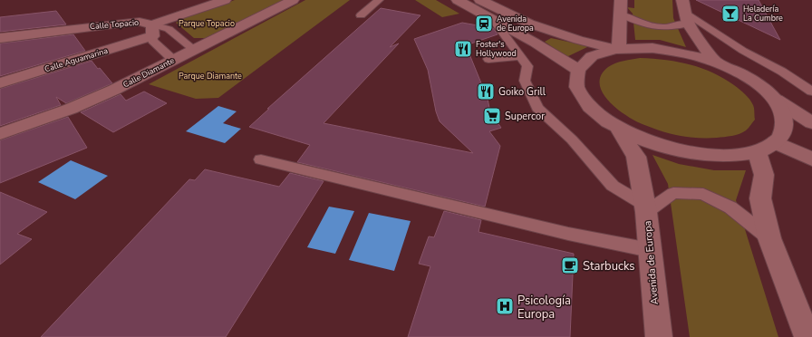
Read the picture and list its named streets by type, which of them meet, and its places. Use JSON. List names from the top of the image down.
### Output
{
  "streets": {
    "street": [
      "Calle Topacio",
      "Calle Aguamarina",
      "Calle Diamante",
      "Avenida de Europa"
    ]
  },
  "crossings": [
    ["Calle Topacio", "Calle Aguamarina"]
  ],
  "parks": ["Parque Topacio", "Parque Diamante"],
  "places": {
    "bar": ["Heladería La Cumbre"],
    "station": ["Avenida de Europa"],
    "restaurant": ["Foster's Hollywood", "Goiko Grill"],
    "supermarket": ["Supercor"],
    "cafe": ["Starbucks"],
    "hospital": ["Psicología Europa"]
  }
}
